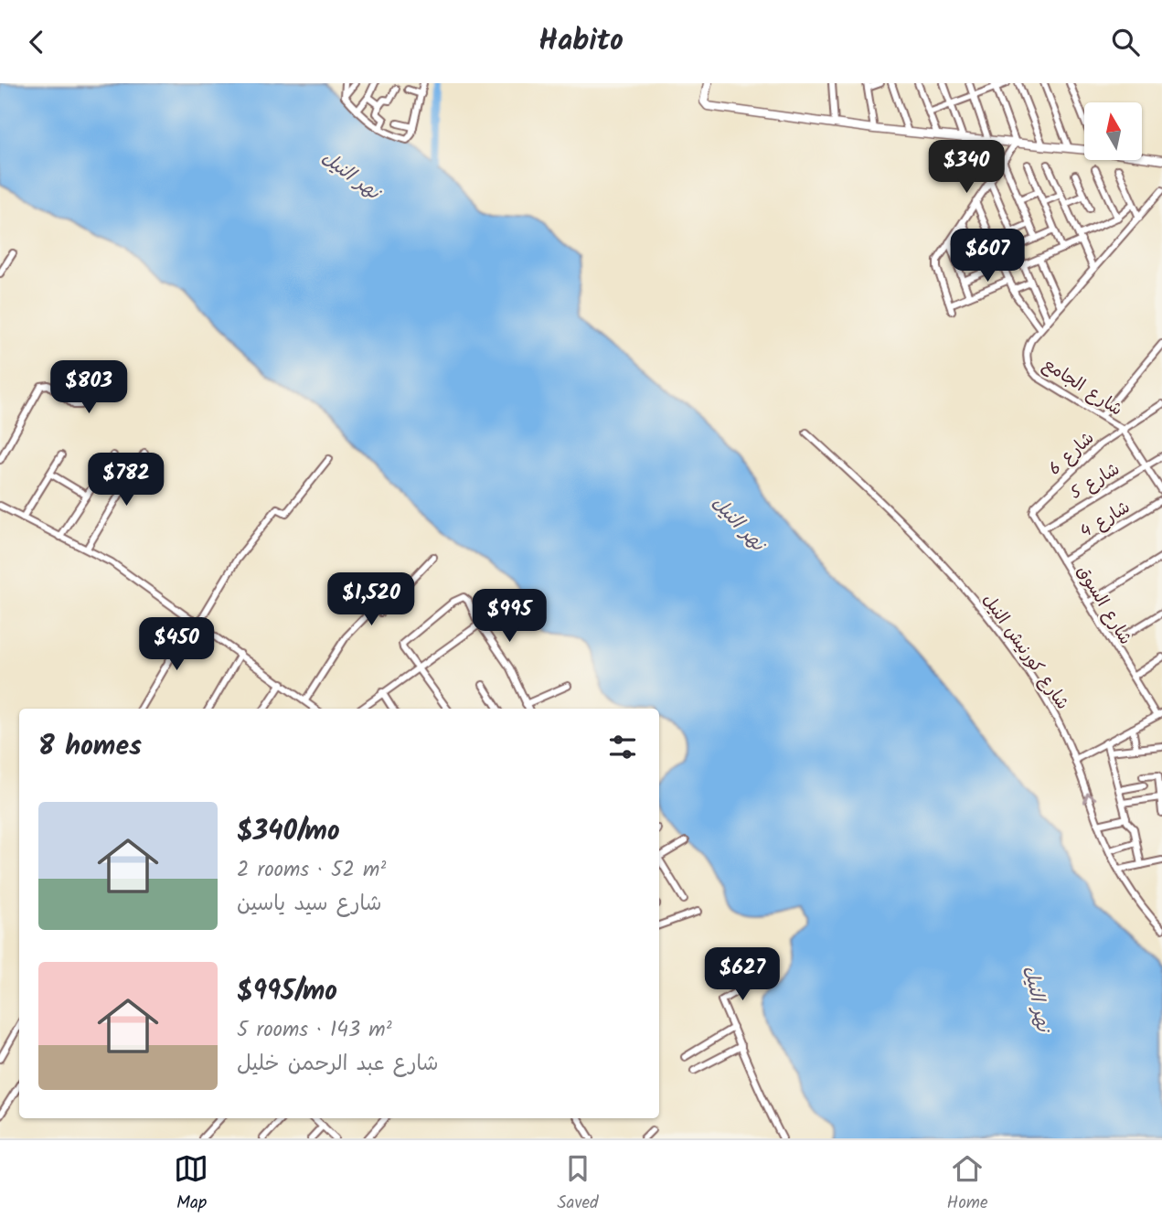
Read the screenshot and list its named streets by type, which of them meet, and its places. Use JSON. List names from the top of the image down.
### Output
{
  "streets": {
    "street": [
      "شارع الجامع",
      "شارع 6",
      "شارع 5",
      "شارع 4",
      "شارع السوق",
      "شارع كورنيش النيل"
    ]
  },
  "crossings": [
    ["شارع الجامع", "شارع 6"],
    ["شارع الجامع", "شارع 5"],
    ["شارع 6", "شارع السوق"],
    ["شارع 5", "شارع السوق"],
    ["شارع 4", "شارع السوق"]
  ],
  "water": ["نهر النيل"],
  "north": "top",
  "page": {
    "header": "Habito",
    "price": [
      "$340",
      "$607",
      "$803",
      "$782",
      "$1,520",
      "$995",
      "$450",
      "$627"
    ],
    "heading": "8 homes",
    "list": [
      {
        "name": "$340/mo",
        "note": "2 rooms · 52 m² · شارع سيد ياسين"
      },
      {
        "name": "$995/mo",
        "note": "5 rooms · 143 m² · شارع عبد الرحمن خليل"
      }
    ],
    "tabs": ["Map", "Saved", "Home"]
  }
}
